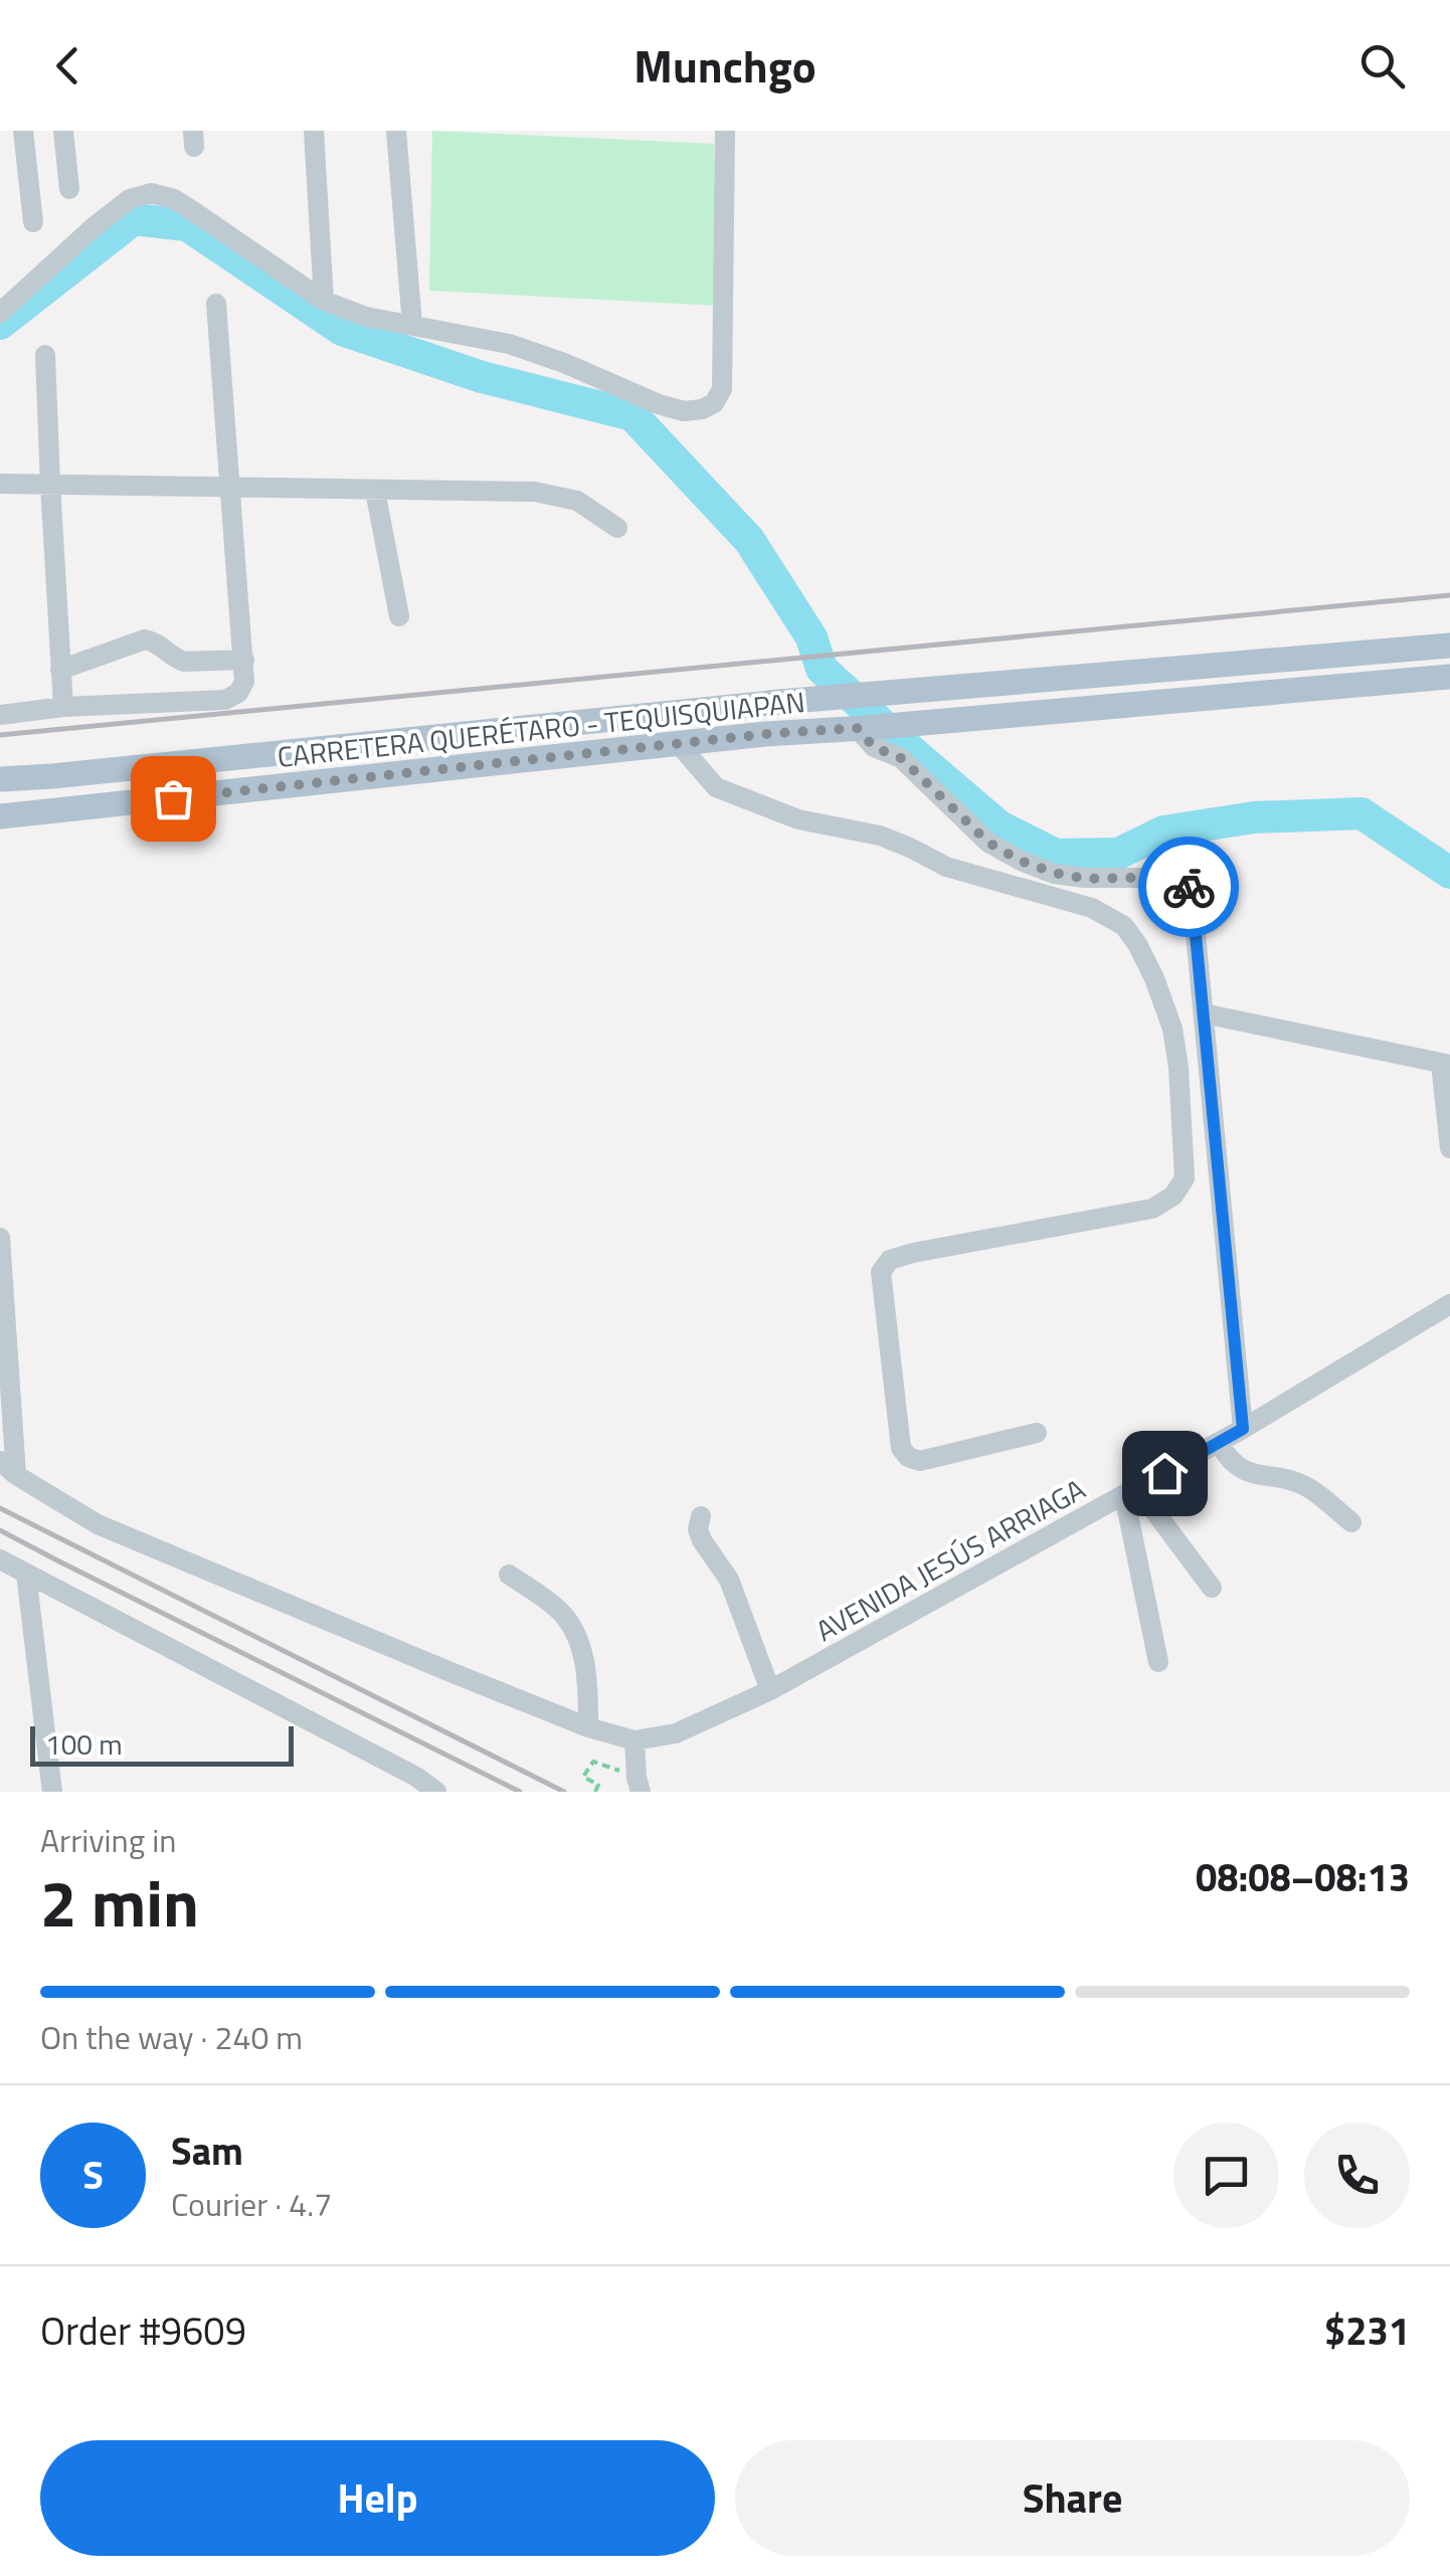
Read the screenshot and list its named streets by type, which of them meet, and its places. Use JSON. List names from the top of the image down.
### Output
{
  "streets": {
    "main road": ["CARRETERA QUERÉTARO - TEQUISQUIAPAN"],
    "street": ["AVENIDA JESÚS ARRIAGA"]
  },
  "scale_bar": "100 m",
  "page": {
    "header": "Munchgo",
    "scale": "100 m",
    "heading": ["2 min", "Arriving in", "08:08–08:13"],
    "panel": [
      "Sam",
      "Courier · 4.7",
      "Order #9609",
      "$231"
    ],
    "bar": "On the way · 240 m",
    "round": "S",
    "buttons": ["Help", "Share"]
  }
}
